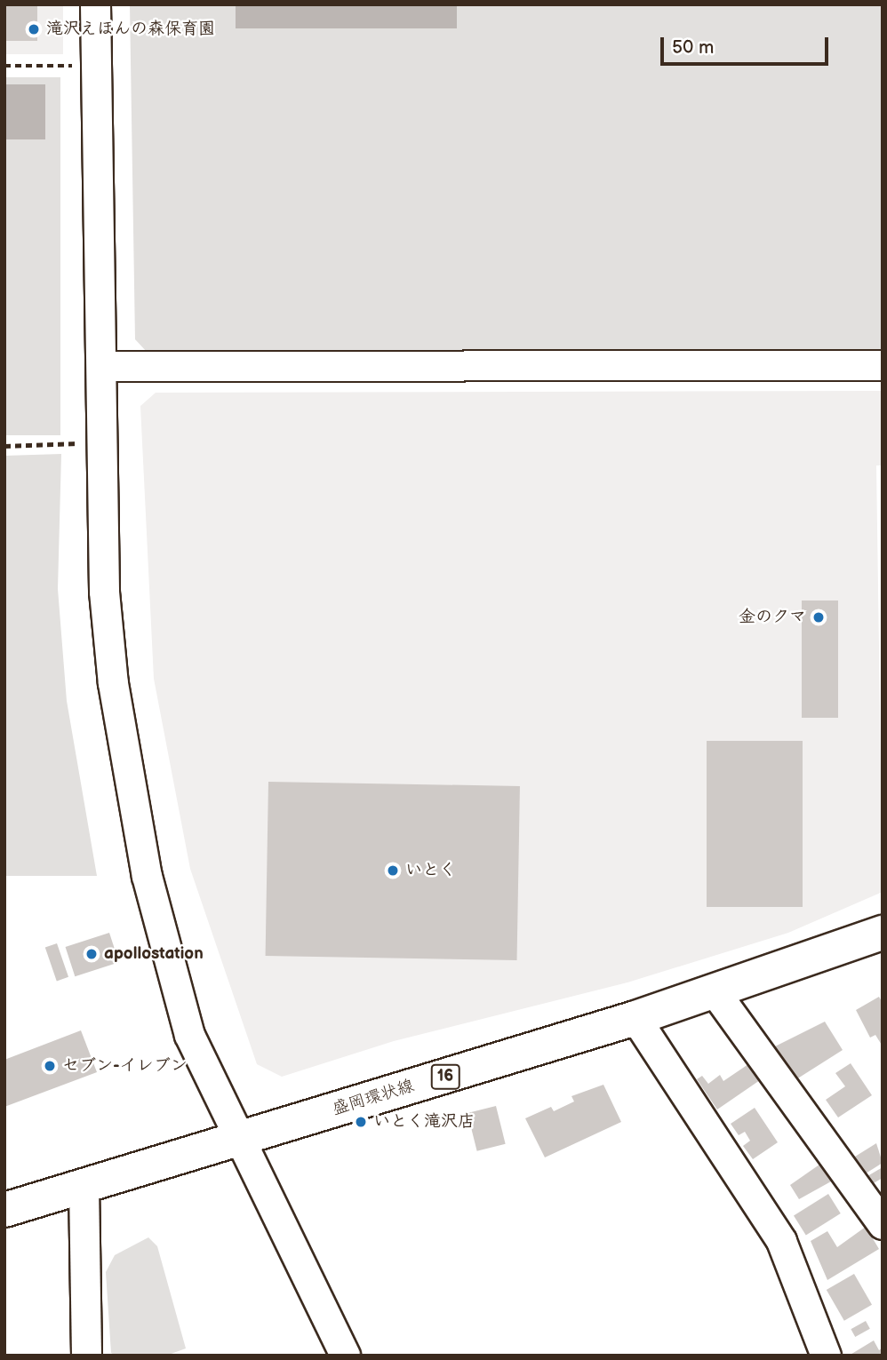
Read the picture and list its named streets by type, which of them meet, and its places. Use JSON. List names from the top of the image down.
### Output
{
  "streets": {
    "main road": ["16", "盛岡環状線"]
  },
  "places": [
    "滝沢えほんの森保育園",
    "金のクマ",
    "いとく",
    "apollostation",
    "セブン-イレブン",
    "いとく滝沢店"
  ],
  "scale_bar": "50 m"
}
